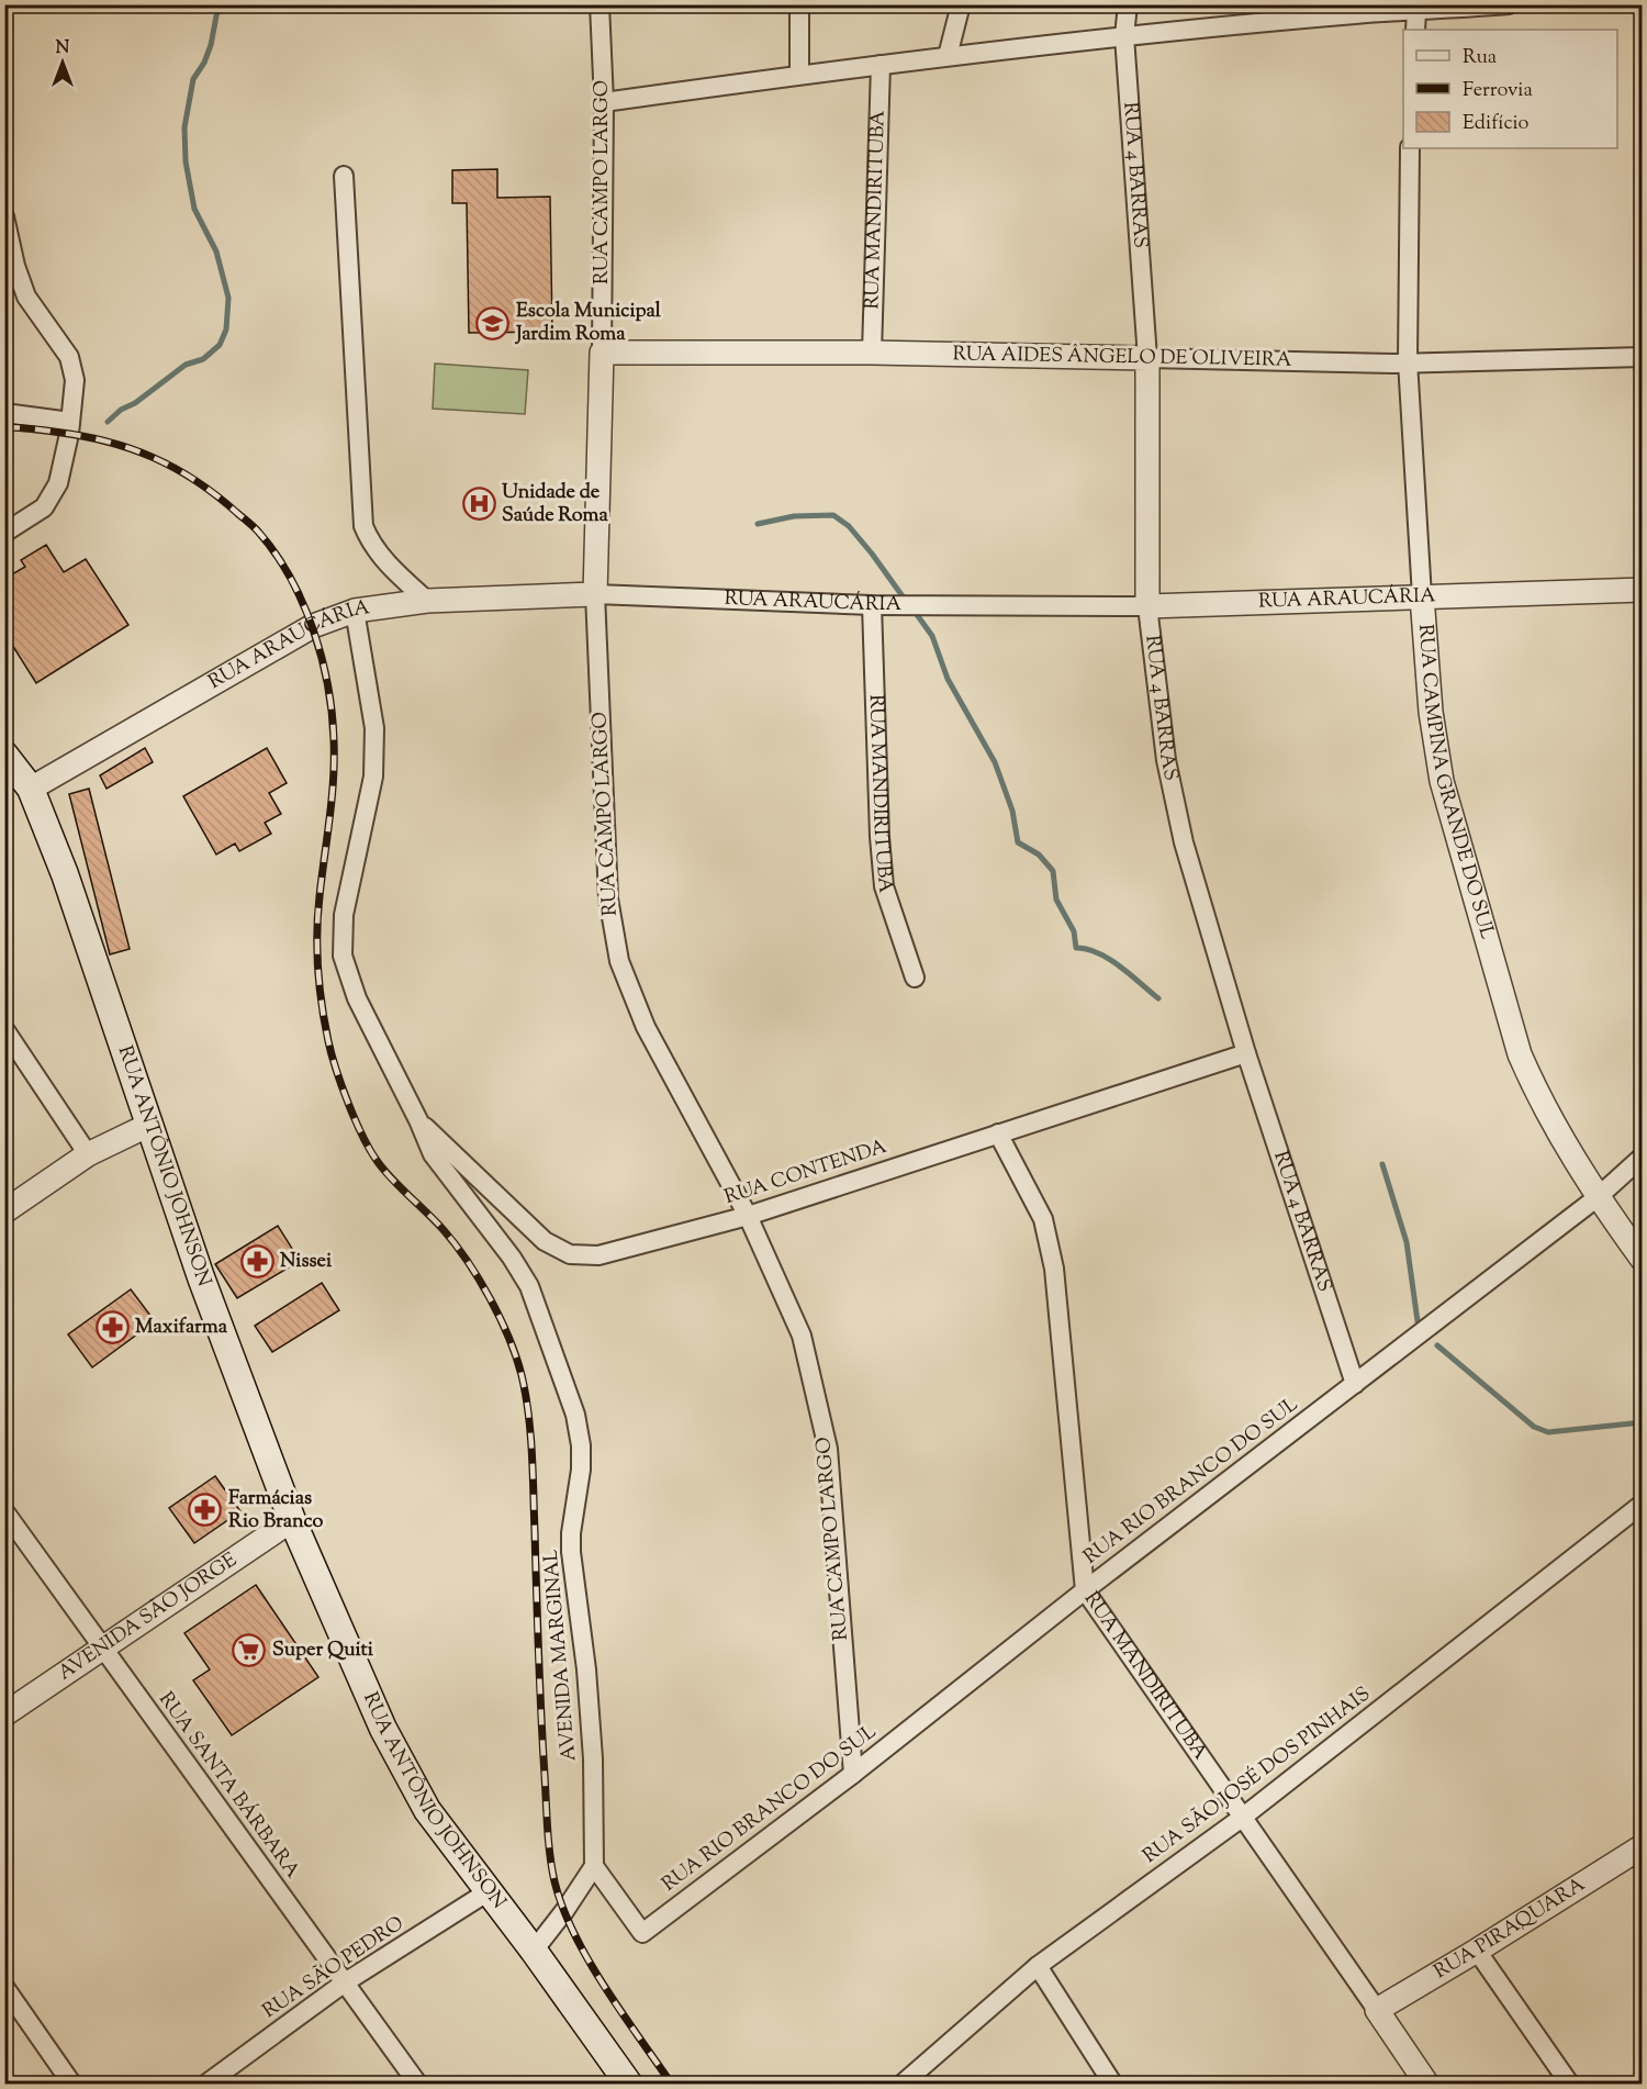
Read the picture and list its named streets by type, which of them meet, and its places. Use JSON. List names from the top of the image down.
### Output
{
  "streets": {
    "main road": ["RUA ANTÔNIO JOHNSON"],
    "street": [
      "RUA 4 BARRAS",
      "RUA CAMPO LARGO",
      "RUA MANDIRITUBA",
      "RUA AIDES ÂNGELO DE OLIVEIRA",
      "RUA ARAUCÁRIA",
      "RUA CAMPINA GRANDE DO SUL",
      "RUA CONTENDA",
      "RUA RIO BRANCO DO SUL",
      "AVENIDA SÃO JORGE",
      "AVENIDA MARGINAL",
      "RUA SÃO JOSÉ DOS PINHAIS",
      "RUA SANTA BÁRBARA",
      "RUA PIRAQUARA",
      "RUA SÃO PEDRO"
    ]
  },
  "crossings": [
    ["RUA 4 BARRAS", "RUA AIDES ÂNGELO DE OLIVEIRA"],
    ["RUA 4 BARRAS", "RUA ARAUCÁRIA"],
    ["RUA 4 BARRAS", "RUA CONTENDA"],
    ["RUA 4 BARRAS", "RUA RIO BRANCO DO SUL"],
    ["RUA CAMPO LARGO", "RUA AIDES ÂNGELO DE OLIVEIRA"],
    ["RUA CAMPO LARGO", "RUA ARAUCÁRIA"],
    ["RUA CAMPO LARGO", "RUA CONTENDA"],
    ["RUA CAMPO LARGO", "RUA RIO BRANCO DO SUL"],
    ["RUA MANDIRITUBA", "RUA AIDES ÂNGELO DE OLIVEIRA"],
    ["RUA MANDIRITUBA", "RUA ARAUCÁRIA"],
    ["RUA MANDIRITUBA", "RUA CONTENDA"],
    ["RUA MANDIRITUBA", "RUA RIO BRANCO DO SUL"],
    ["RUA MANDIRITUBA", "RUA SÃO JOSÉ DOS PINHAIS"],
    ["RUA MANDIRITUBA", "RUA PIRAQUARA"],
    ["RUA AIDES ÂNGELO DE OLIVEIRA", "RUA CAMPINA GRANDE DO SUL"],
    ["RUA ARAUCÁRIA", "RUA CAMPINA GRANDE DO SUL"],
    ["RUA ARAUCÁRIA", "RUA ANTÔNIO JOHNSON"],
    ["RUA ARAUCÁRIA", "AVENIDA MARGINAL"],
    ["RUA CAMPINA GRANDE DO SUL", "RUA RIO BRANCO DO SUL"],
    ["RUA ANTÔNIO JOHNSON", "AVENIDA SÃO JORGE"],
    ["RUA ANTÔNIO JOHNSON", "RUA SÃO PEDRO"],
    ["RUA CONTENDA", "AVENIDA MARGINAL"],
    ["RUA RIO BRANCO DO SUL", "AVENIDA MARGINAL"],
    ["AVENIDA SÃO JORGE", "RUA SANTA BÁRBARA"],
    ["RUA SANTA BÁRBARA", "RUA SÃO PEDRO"]
  ],
  "places": {
    "school or university": ["Escola Municipal Jardim Roma"],
    "hospital": ["Unidade de Saúde Roma"],
    "pharmacy": ["Nissei", "Maxifarma", "Farmácias Rio Branco"],
    "supermarket": ["Super Quiti"]
  },
  "legend": ["Rua", "Ferrovia", "Edifício"],
  "north": "top"
}
